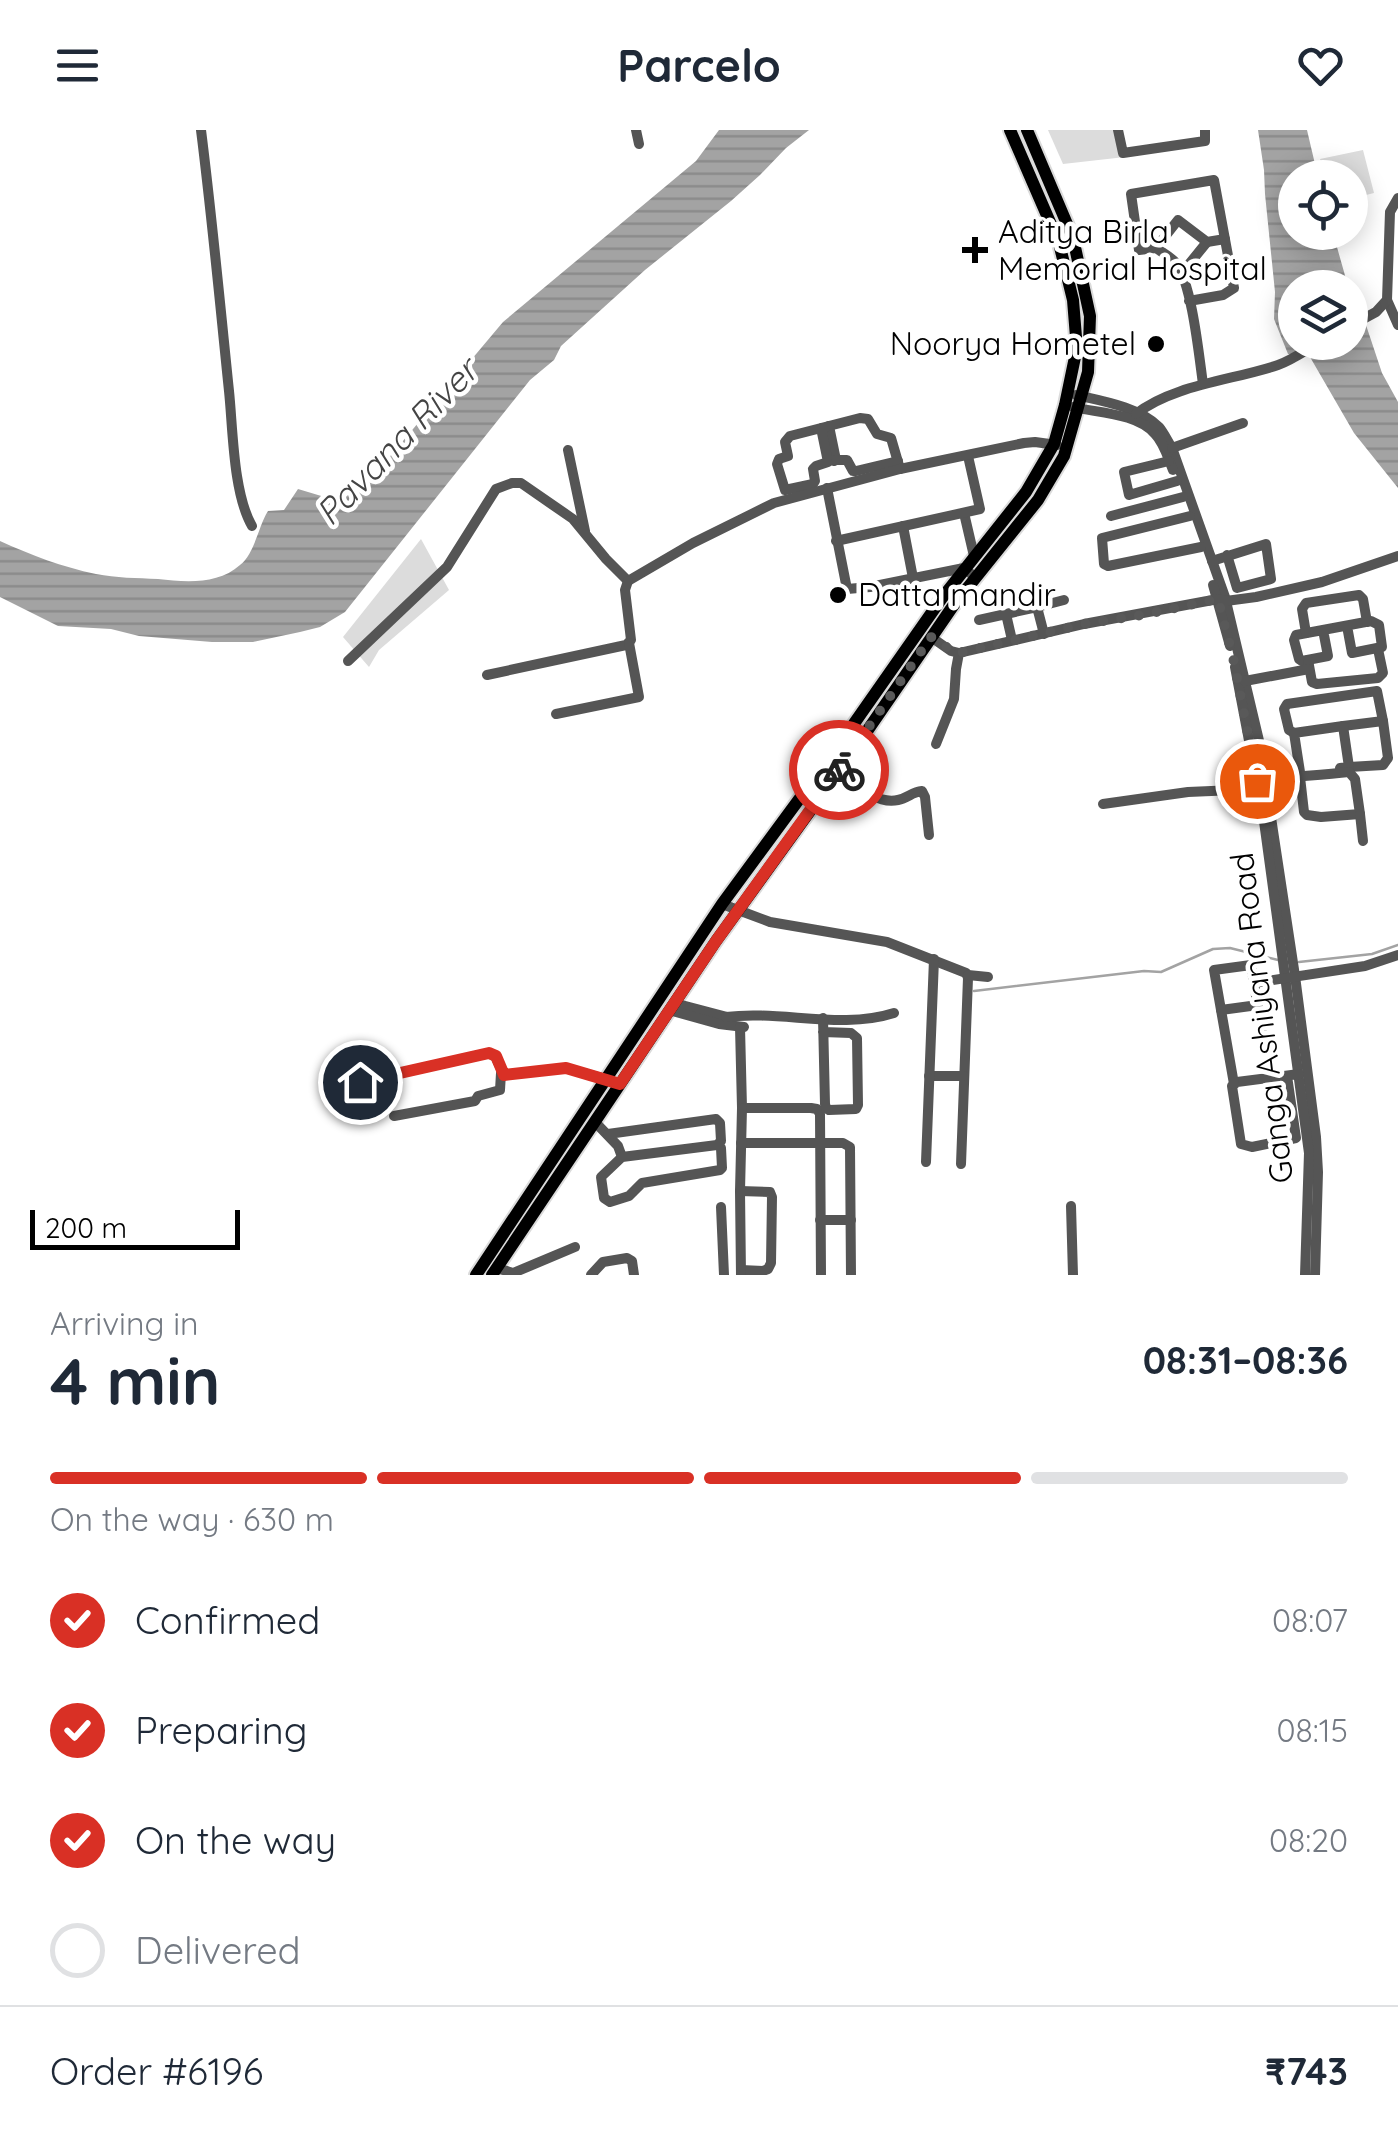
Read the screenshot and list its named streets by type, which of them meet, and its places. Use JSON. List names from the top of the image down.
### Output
{
  "streets": {
    "street": ["Ganga Ashiyana Road"]
  },
  "water": ["Pavana River"],
  "places": {
    "health": ["Aditya Birla Memorial Hospital"],
    "other": ["Noorya Hometel", "Datta mandir"]
  },
  "scale_bar": "200 m",
  "page": {
    "header": "Parcelo",
    "scale": "200 m",
    "heading": ["4 min", "Arriving in", "08:31–08:36"],
    "panel": ["Order #6196", "₹743"],
    "bar": "On the way · 630 m",
    "list": [
      ["Confirmed", "08:07"],
      ["Preparing", "08:15"],
      ["On the way", "08:20"],
      "Delivered"
    ]
  }
}
